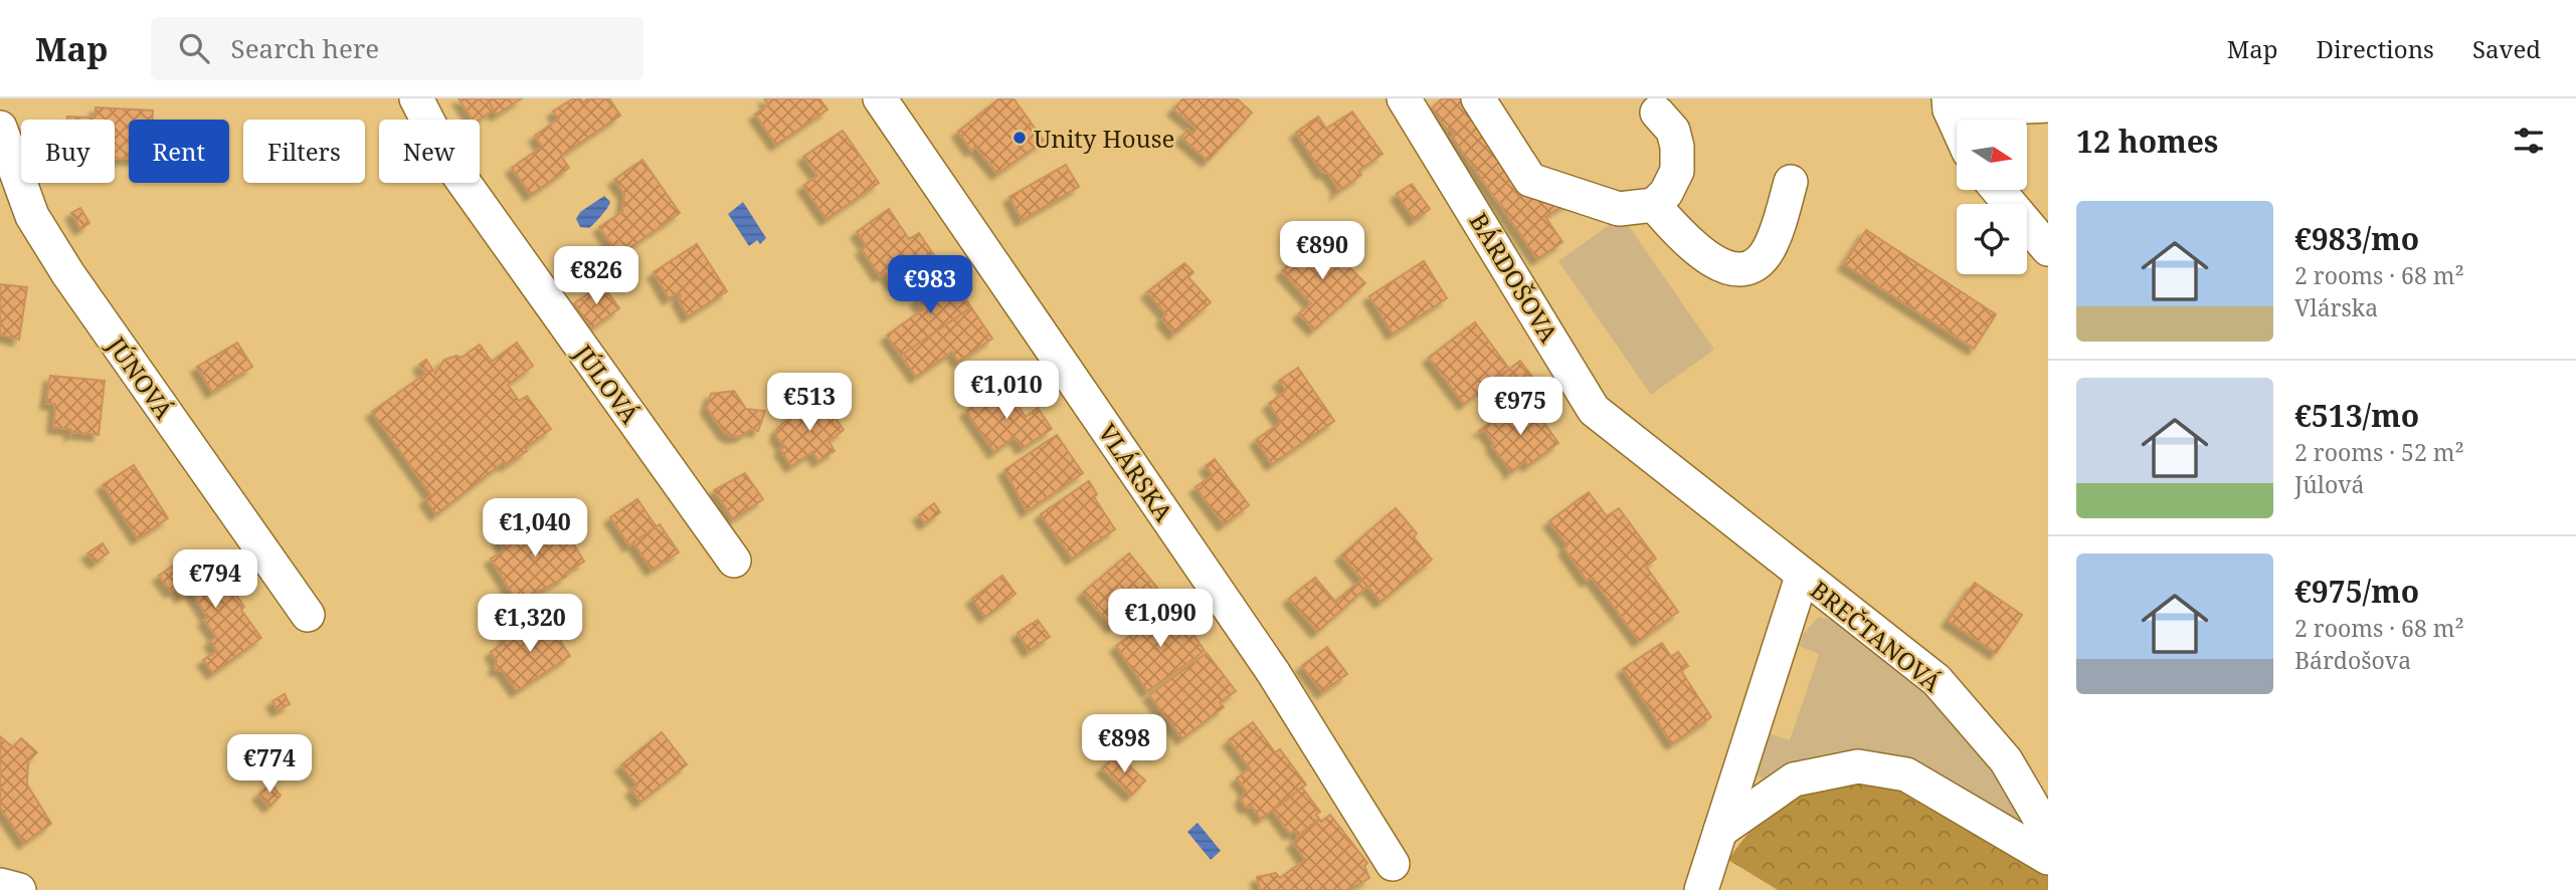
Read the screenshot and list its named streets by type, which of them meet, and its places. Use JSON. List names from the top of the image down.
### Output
{
  "streets": {
    "street": [
      "BÁRDOŠOVA",
      "JÚNOVÁ",
      "JÚLOVÁ",
      "VLÁRSKA",
      "BREČTANOVÁ"
    ]
  },
  "crossings": [
    ["BÁRDOŠOVA", "BREČTANOVÁ"]
  ],
  "places": ["Unity House"],
  "north": "right",
  "page": {
    "header": "Map",
    "search": "Search here",
    "nav": ["Map", "Directions", "Saved"],
    "heading": "12 homes",
    "chip": [
      "Buy",
      "Rent",
      "Filters",
      "New"
    ],
    "list": [
      {
        "name": "€983/mo",
        "note": "2 rooms · 68 m² · Vlárska"
      },
      {
        "name": "€513/mo",
        "note": "2 rooms · 52 m² · Júlová"
      },
      {
        "name": "€975/mo",
        "note": "2 rooms · 68 m² · Bárdošova"
      }
    ],
    "price": [
      "€890",
      "€826",
      "€983",
      "€1,010",
      "€513",
      "€975",
      "€1,040",
      "€794",
      "€1,090",
      "€1,320",
      "€898",
      "€774"
    ]
  }
}
